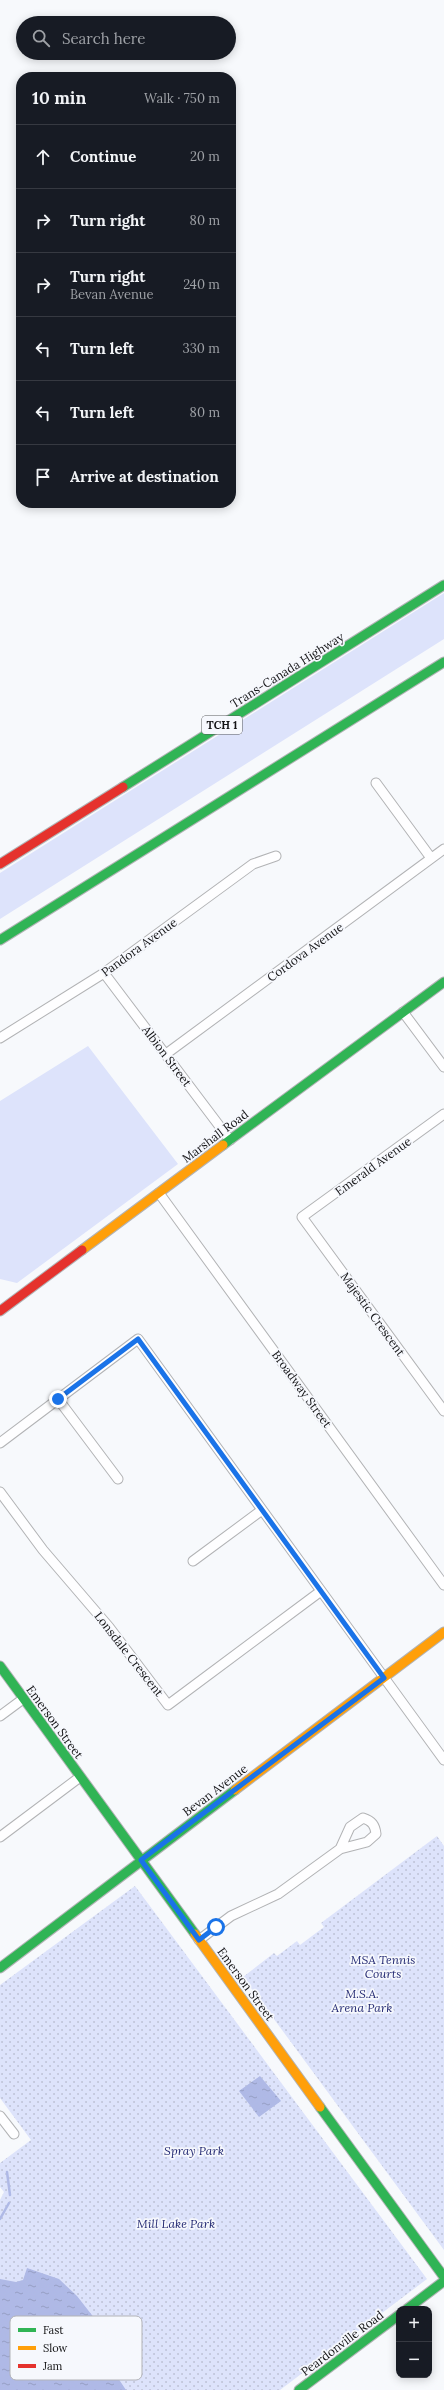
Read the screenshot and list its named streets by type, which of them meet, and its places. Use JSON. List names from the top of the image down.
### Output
{
  "streets": {
    "main road": [
      "Trans-Canada Highway",
      "TCH 1",
      "Marshall Road",
      "Emerson Street",
      "Bevan Avenue",
      "Peardonville Road"
    ],
    "street": [
      "Pandora Avenue",
      "Cordova Avenue",
      "Albion Street",
      "Emerald Avenue",
      "Majestic Crescent",
      "Broadway Street",
      "Lonsdale Crescent"
    ]
  },
  "crossings": [
    ["Pandora Avenue", "Albion Street"],
    ["Cordova Avenue", "Albion Street"],
    ["Albion Street", "Marshall Road"],
    ["Marshall Road", "Broadway Street"],
    ["Emerald Avenue", "Majestic Crescent"],
    ["Emerson Street", "Bevan Avenue"]
  ],
  "parks": [
    "MSA Tennis Courts",
    "M.S.A. Arena Park",
    "Spray Park",
    "Mill Lake Park"
  ],
  "legend": ["Fast", "Slow", "Jam"],
  "page": {
    "search": "Search here",
    "heading": ["10 min", "Walk · 750 m"],
    "list": [
      ["Continue", "20 m"],
      ["Turn right", "80 m"],
      ["Turn right", "Bevan Avenue", "240 m"],
      ["Turn left", "330 m"],
      ["Turn left", "80 m"],
      "Arrive at destination"
    ],
    "map_buttons": ["+", "−"]
  }
}
